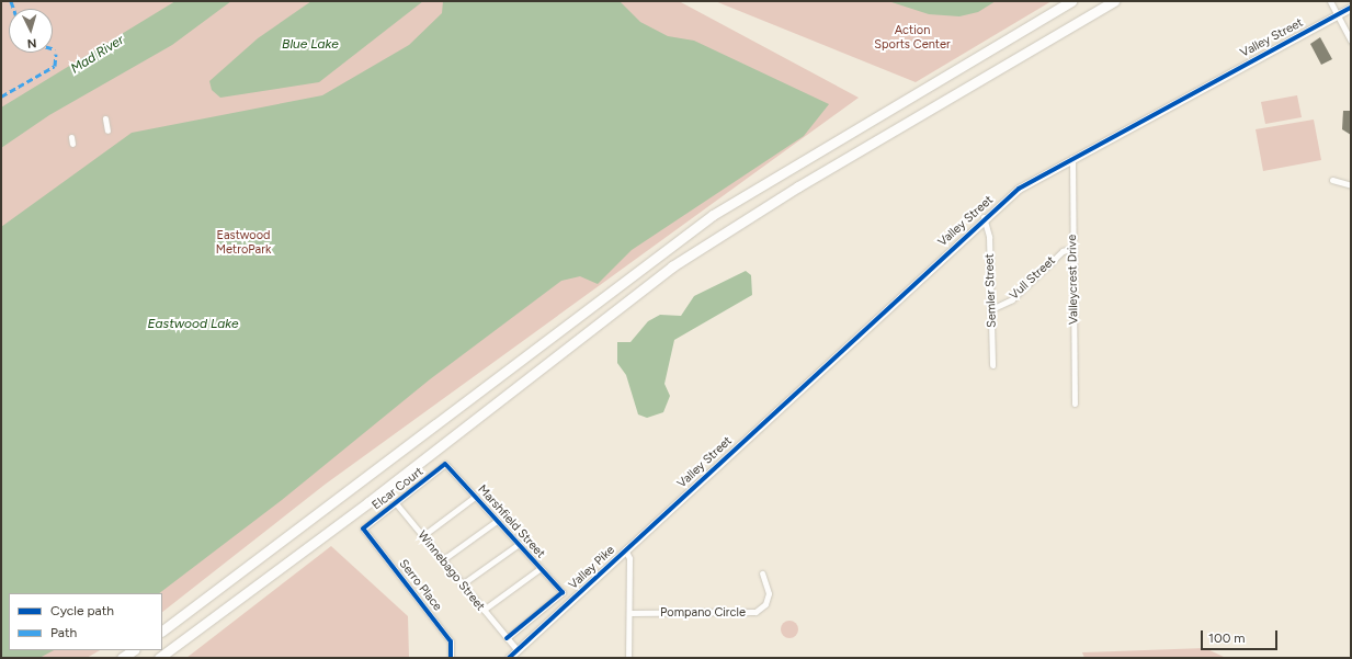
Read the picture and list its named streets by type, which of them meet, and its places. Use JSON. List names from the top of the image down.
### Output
{
  "streets": {
    "street": [
      "Valley Street",
      "Vull Street",
      "Valleycrest Drive",
      "Semler Street",
      "Elcar Court",
      "Marshfield Street",
      "Valley Pike",
      "Winnebago Street",
      "Serro Place",
      "Pompano Circle"
    ]
  },
  "crossings": [
    ["Valley Street", "Valleycrest Drive"],
    ["Valley Street", "Semler Street"],
    ["Valley Street", "Valley Pike"],
    ["Vull Street", "Valleycrest Drive"],
    ["Vull Street", "Semler Street"],
    ["Elcar Court", "Marshfield Street"],
    ["Elcar Court", "Winnebago Street"],
    ["Elcar Court", "Serro Place"],
    ["Marshfield Street", "Winnebago Street"],
    ["Valley Pike", "Winnebago Street"]
  ],
  "water": ["Blue Lake", "Mad River", "Eastwood Lake"],
  "parks": ["Action Sports Center", "Eastwood MetroPark"],
  "legend": ["Cycle path", "Path"],
  "scale_bar": "100 m",
  "north": "bottom"
}
